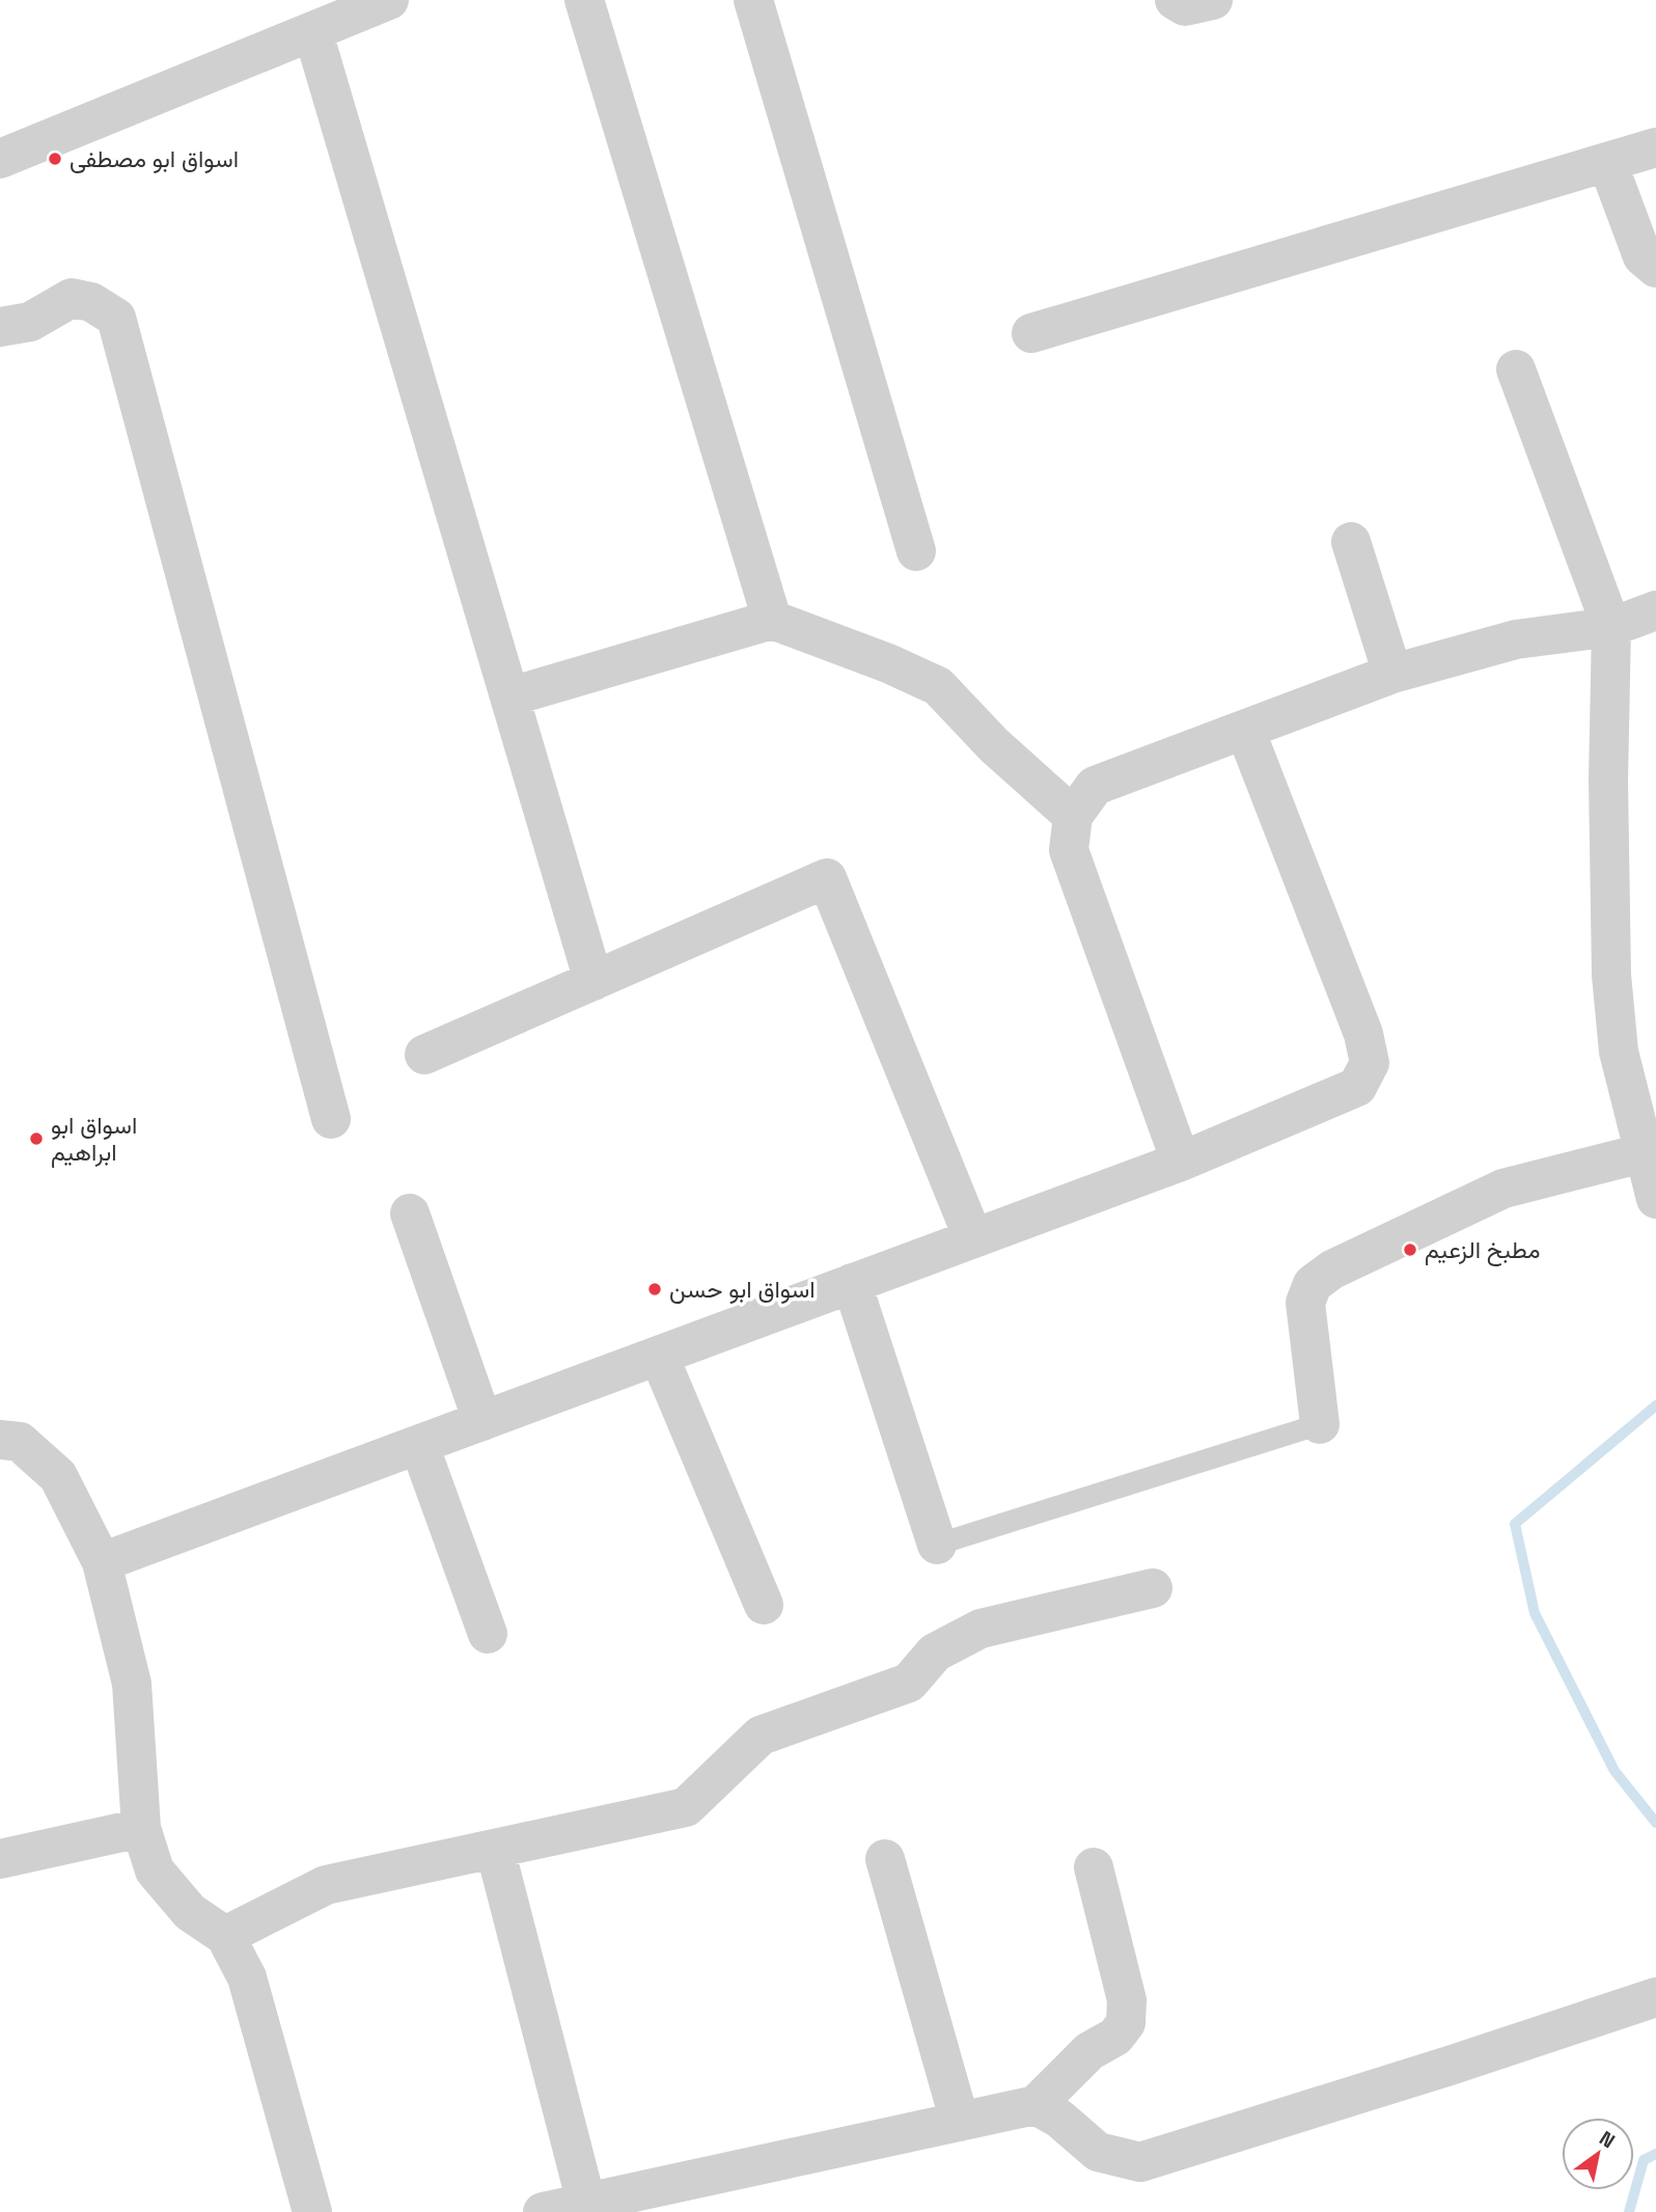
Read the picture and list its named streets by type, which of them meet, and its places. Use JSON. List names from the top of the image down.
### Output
{
  "places": [
    "اسواق ابو مصطفى",
    "اسواق ابو ابراهيم",
    "مطبخ الزعيم",
    "اسواق ابو حسن"
  ],
  "north": "top right"
}
